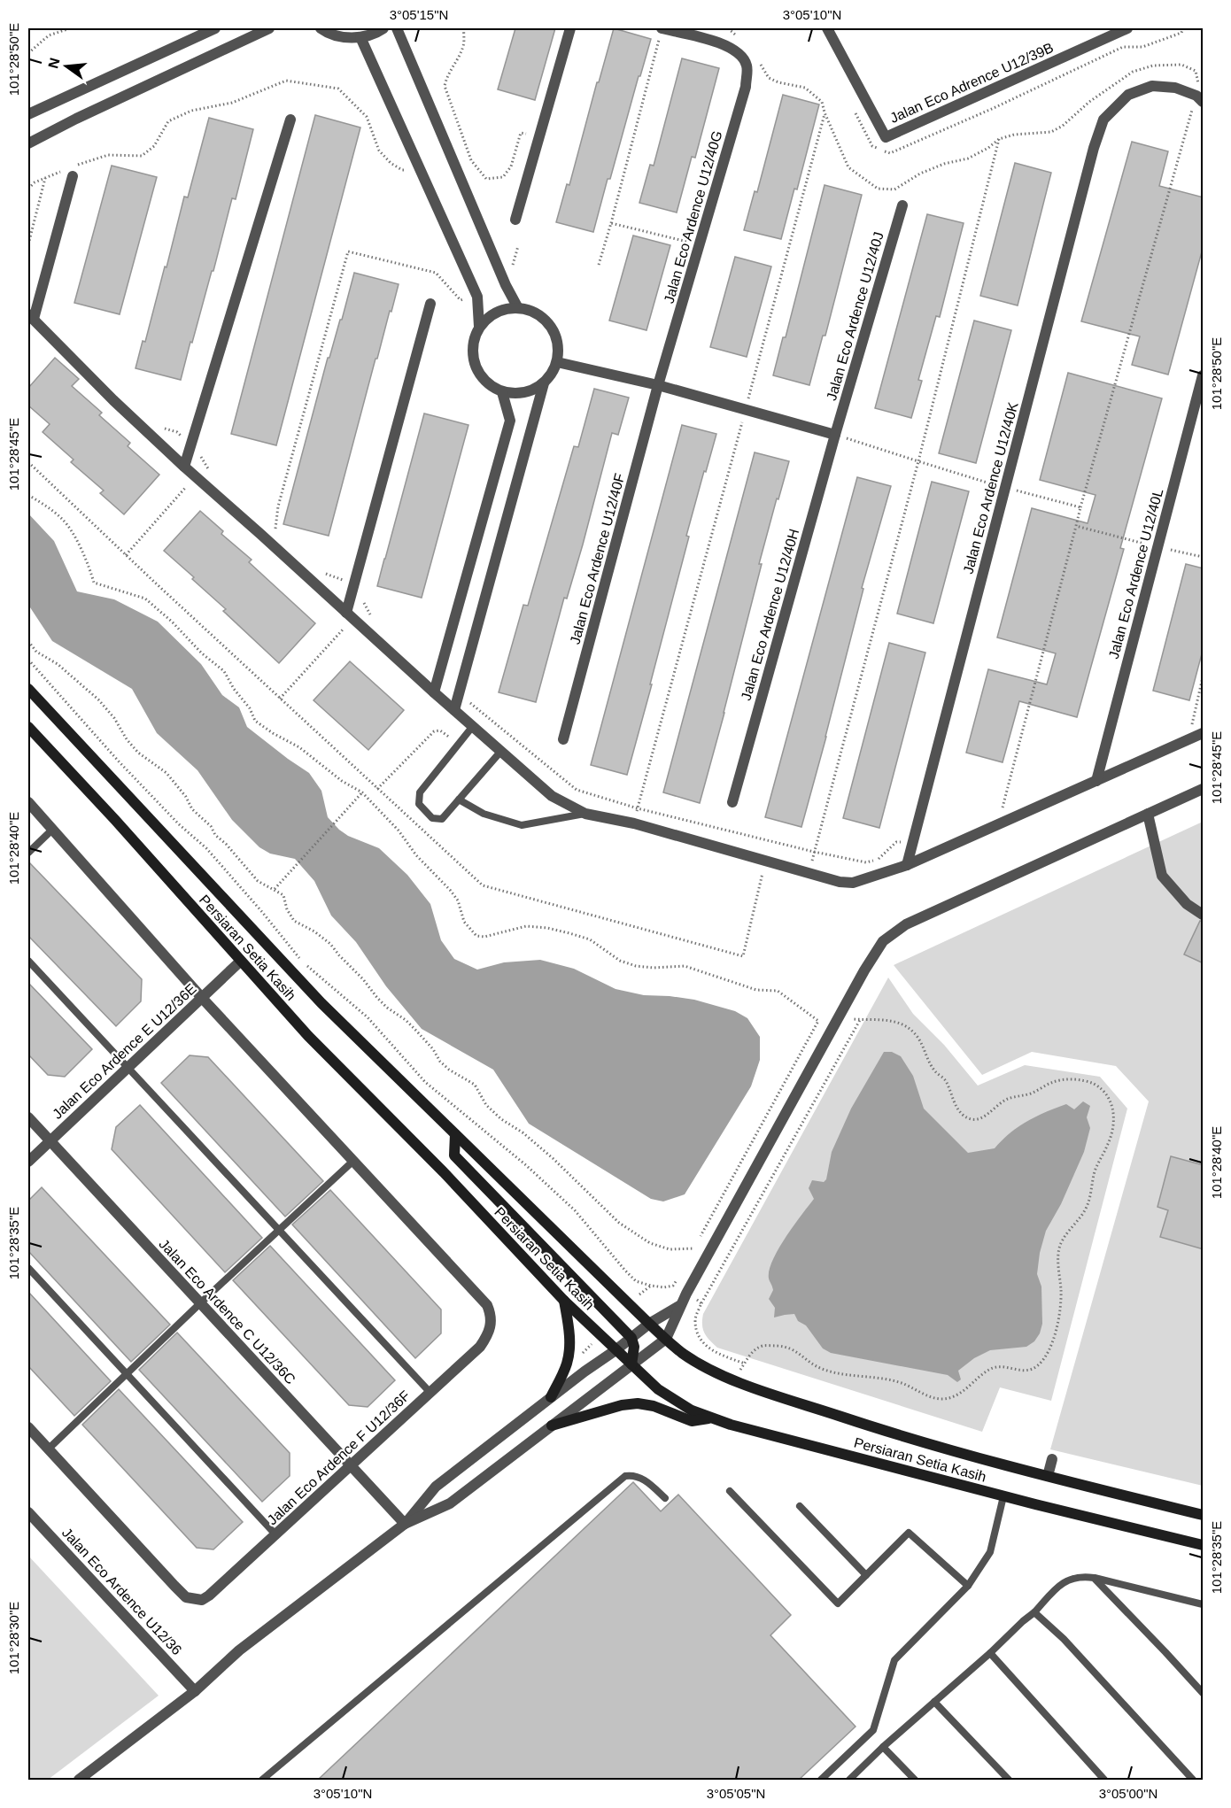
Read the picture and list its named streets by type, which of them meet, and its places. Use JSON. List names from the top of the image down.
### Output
{
  "streets": {
    "street": [
      "Jalan Eco Adrence U12/39B",
      "Jalan Eco Ardence U12/40G",
      "Jalan Eco Ardence U12/40J",
      "Jalan Eco Ardence U12/40K",
      "Jalan Eco Ardence U12/40F",
      "Jalan Eco Ardence U12/40L",
      "Jalan Eco Ardence U12/40H",
      "Persiaran Setia Kasih",
      "Jalan Eco Ardence E U12/36E",
      "Jalan Eco Ardence C U12/36C",
      "Jalan Eco Ardence F U12/36F",
      "Jalan Eco Ardence U12/36"
    ]
  },
  "crossings": [
    ["Jalan Eco Ardence U12/40G", "Jalan Eco Ardence U12/40F"],
    ["Jalan Eco Ardence U12/40J", "Jalan Eco Ardence U12/40H"],
    ["Persiaran Setia Kasih", "Jalan Eco Ardence E U12/36E"],
    ["Jalan Eco Ardence E U12/36E", "Jalan Eco Ardence C U12/36C"],
    ["Jalan Eco Ardence C U12/36C", "Jalan Eco Ardence F U12/36F"]
  ],
  "north": "left",
  "coordinates": [
    "3°05'15\"N",
    "3°05'10\"N",
    "101°28'50\"E",
    "101°28'45\"E",
    "101°28'40\"E",
    "101°28'35\"E",
    "101°28'30\"E",
    "3°05'05\"N",
    "3°05'00\"N"
  ]
}
